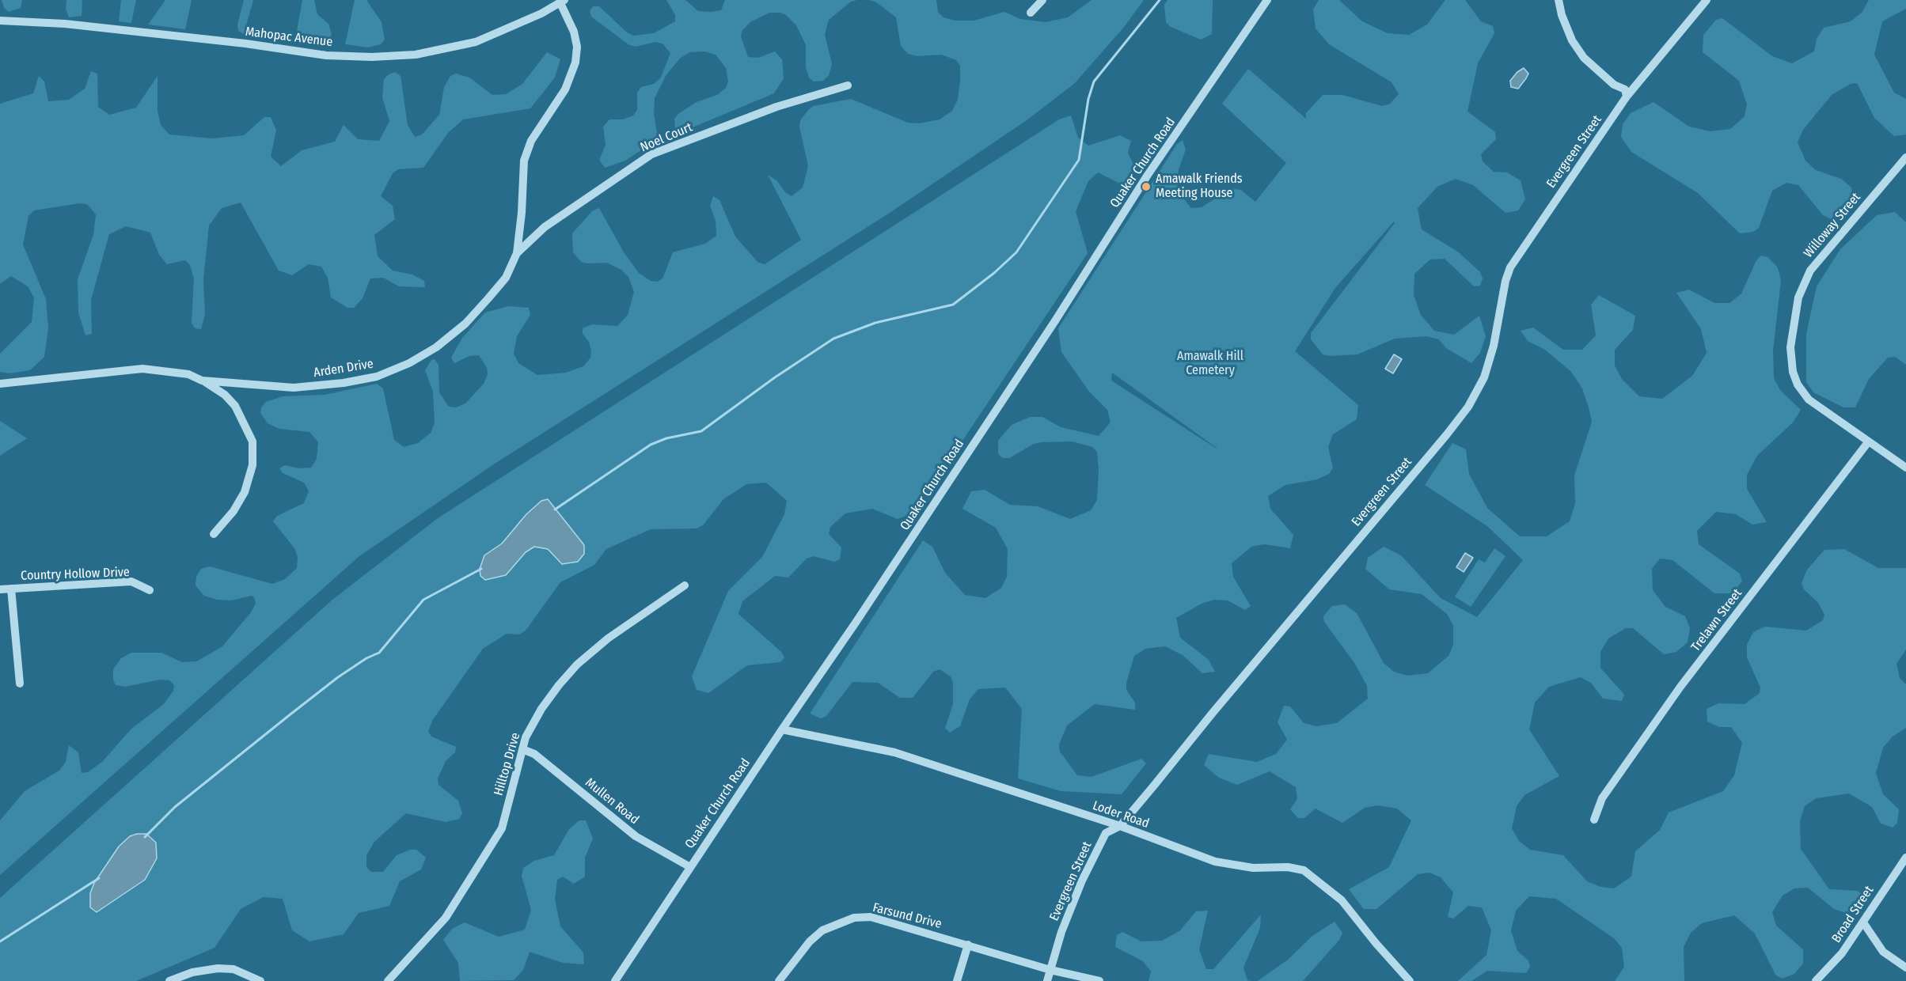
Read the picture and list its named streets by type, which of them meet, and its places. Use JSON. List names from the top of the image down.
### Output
{
  "streets": {
    "street": [
      "Mahopac Avenue",
      "Noel Court",
      "Evergreen Street",
      "Quaker Church Road",
      "Willoway Street",
      "Arden Drive",
      "Country Hollow Drive",
      "Trelawn Street",
      "Hilltop Drive",
      "Mullen Road",
      "Loder Road",
      "Broad Street",
      "Farsund Drive"
    ]
  },
  "crossings": [
    ["Mahopac Avenue", "Arden Drive"],
    ["Noel Court", "Arden Drive"],
    ["Evergreen Street", "Loder Road"],
    ["Evergreen Street", "Farsund Drive"],
    ["Quaker Church Road", "Mullen Road"],
    ["Quaker Church Road", "Loder Road"],
    ["Willoway Street", "Trelawn Street"],
    ["Hilltop Drive", "Mullen Road"]
  ],
  "parks": ["Amawalk Hill Cemetery"],
  "places": ["Amawalk Friends Meeting House"]
}
